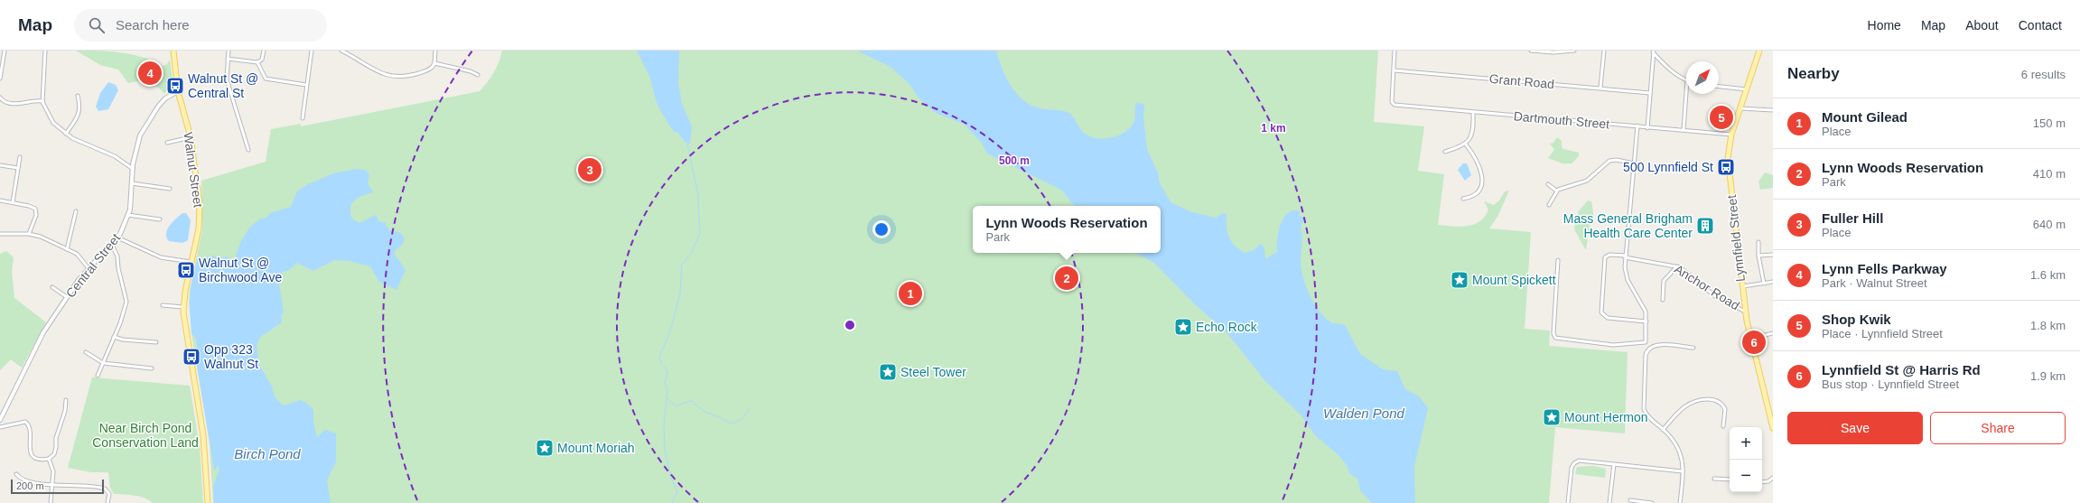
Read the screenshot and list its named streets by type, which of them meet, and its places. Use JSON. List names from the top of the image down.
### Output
{
  "streets": {
    "main road": ["Walnut Street", "Lynnfield Street"],
    "street": [
      "Grant Road",
      "Dartmouth Street",
      "Central Street",
      "Anchor Road"
    ]
  },
  "crossings": [
    ["Grant Road", "Dartmouth Street"],
    ["Dartmouth Street", "Lynnfield Street"],
    ["Walnut Street", "Central Street"],
    ["Lynnfield Street", "Anchor Road"]
  ],
  "water": ["Walden Pond", "Birch Pond"],
  "parks": ["Near Birch Pond Conservation Land"],
  "places": {
    "bus stop": [
      "Walnut St @ Central St",
      "500 Lynnfield St",
      "Walnut St @ Birchwood Ave",
      "Opp 323 Walnut St"
    ],
    "building": ["Mass General Brigham Health Care Center"],
    "place": [
      "Mount Spickett",
      "Echo Rock",
      "Steel Tower",
      "Mount Hermon",
      "Mount Moriah"
    ]
  },
  "scale_bar": "200 m",
  "north": "top right",
  "page": {
    "header": "Map",
    "search": "Search here",
    "nav": [
      "Home",
      "Map",
      "About",
      "Contact"
    ],
    "heading": ["Nearby", "6 results"],
    "pins": [
      "4",
      "5",
      "3",
      "2",
      "1",
      "6"
    ],
    "list": [
      {
        "mark": "1",
        "name": "Mount Gilead",
        "note": "Place",
        "value": "150 m"
      },
      {
        "mark": "2",
        "name": "Lynn Woods Reservation",
        "note": "Park",
        "value": "410 m"
      },
      {
        "mark": "3",
        "name": "Fuller Hill",
        "note": "Place",
        "value": "640 m"
      },
      {
        "mark": "4",
        "name": "Lynn Fells Parkway",
        "note": "Park · Walnut Street",
        "value": "1.6 km"
      },
      {
        "mark": "5",
        "name": "Shop Kwik",
        "note": "Place · Lynnfield Street",
        "value": "1.8 km"
      },
      {
        "mark": "6",
        "name": "Lynnfield St @ Harris Rd",
        "note": "Bus stop · Lynnfield Street",
        "value": "1.9 km"
      }
    ],
    "popup": ["Lynn Woods Reservation", "Park"],
    "buttons": ["Save", "Share"],
    "map_buttons": ["+", "−"],
    "scale": "200 m"
  },
  "rings": ["1 km", "500 m"]
}
